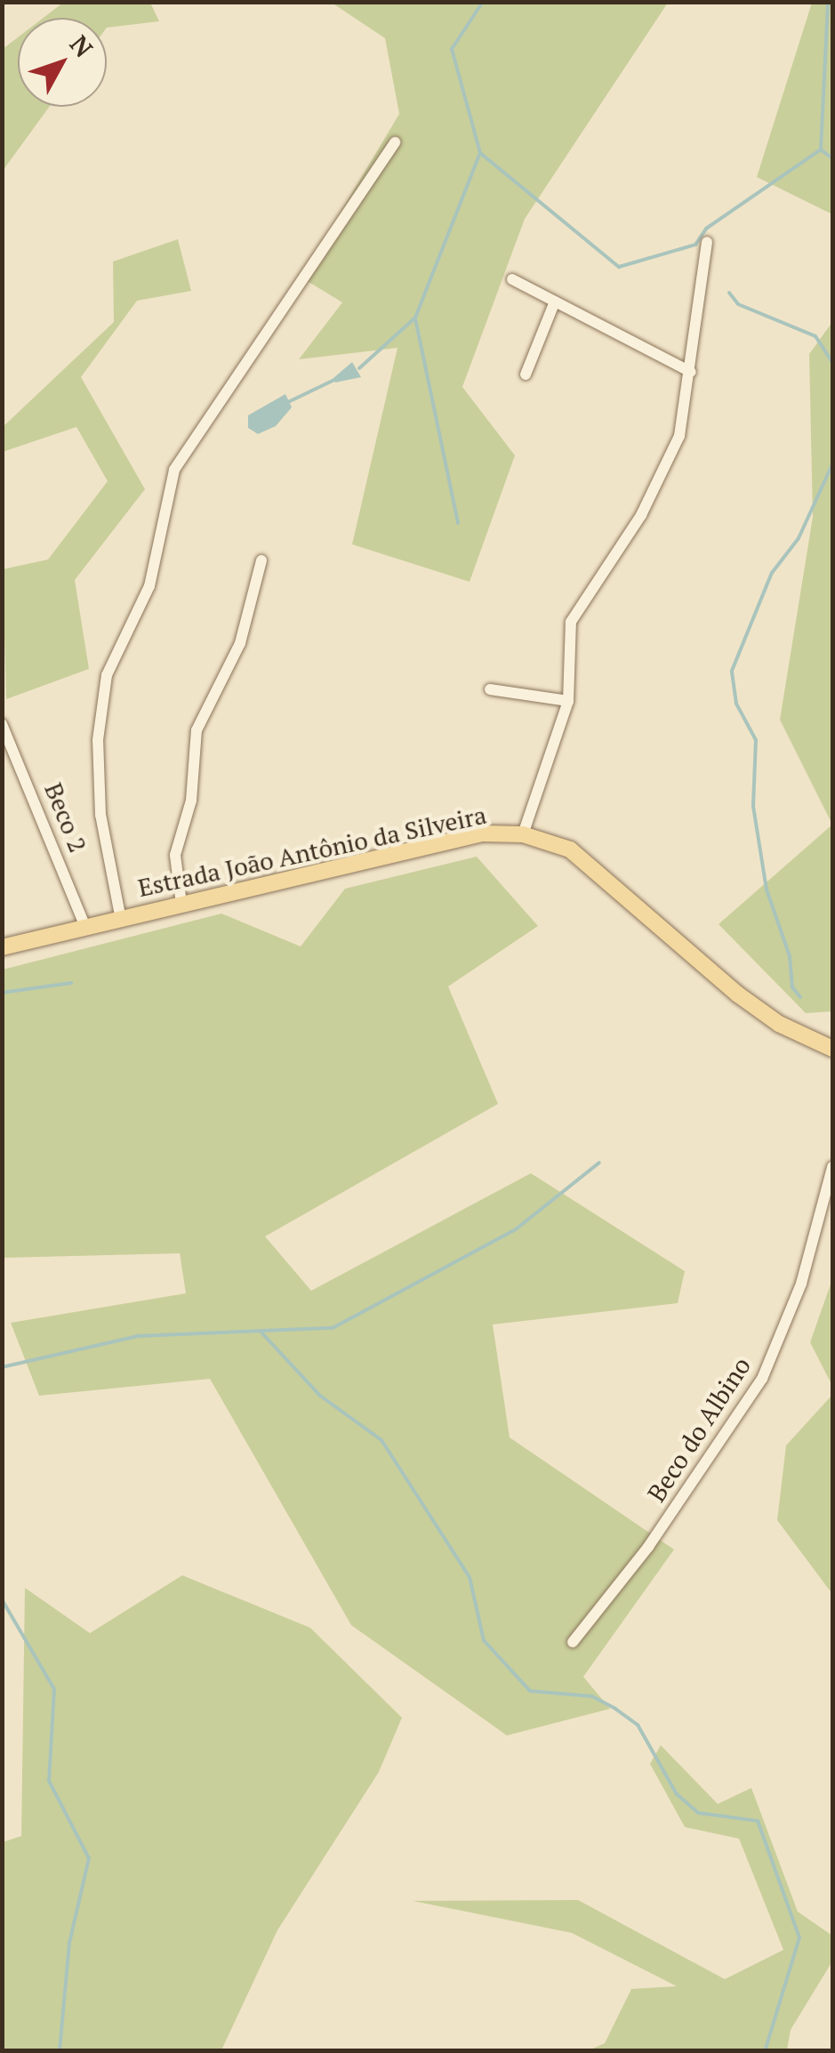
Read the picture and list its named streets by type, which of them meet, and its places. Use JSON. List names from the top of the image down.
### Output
{
  "streets": {
    "main road": ["Estrada João Antônio da Silveira"],
    "street": ["Beco 2", "Beco do Albino"]
  },
  "crossings": [
    ["Beco 2", "Estrada João Antônio da Silveira"]
  ],
  "north": "top right"
}
